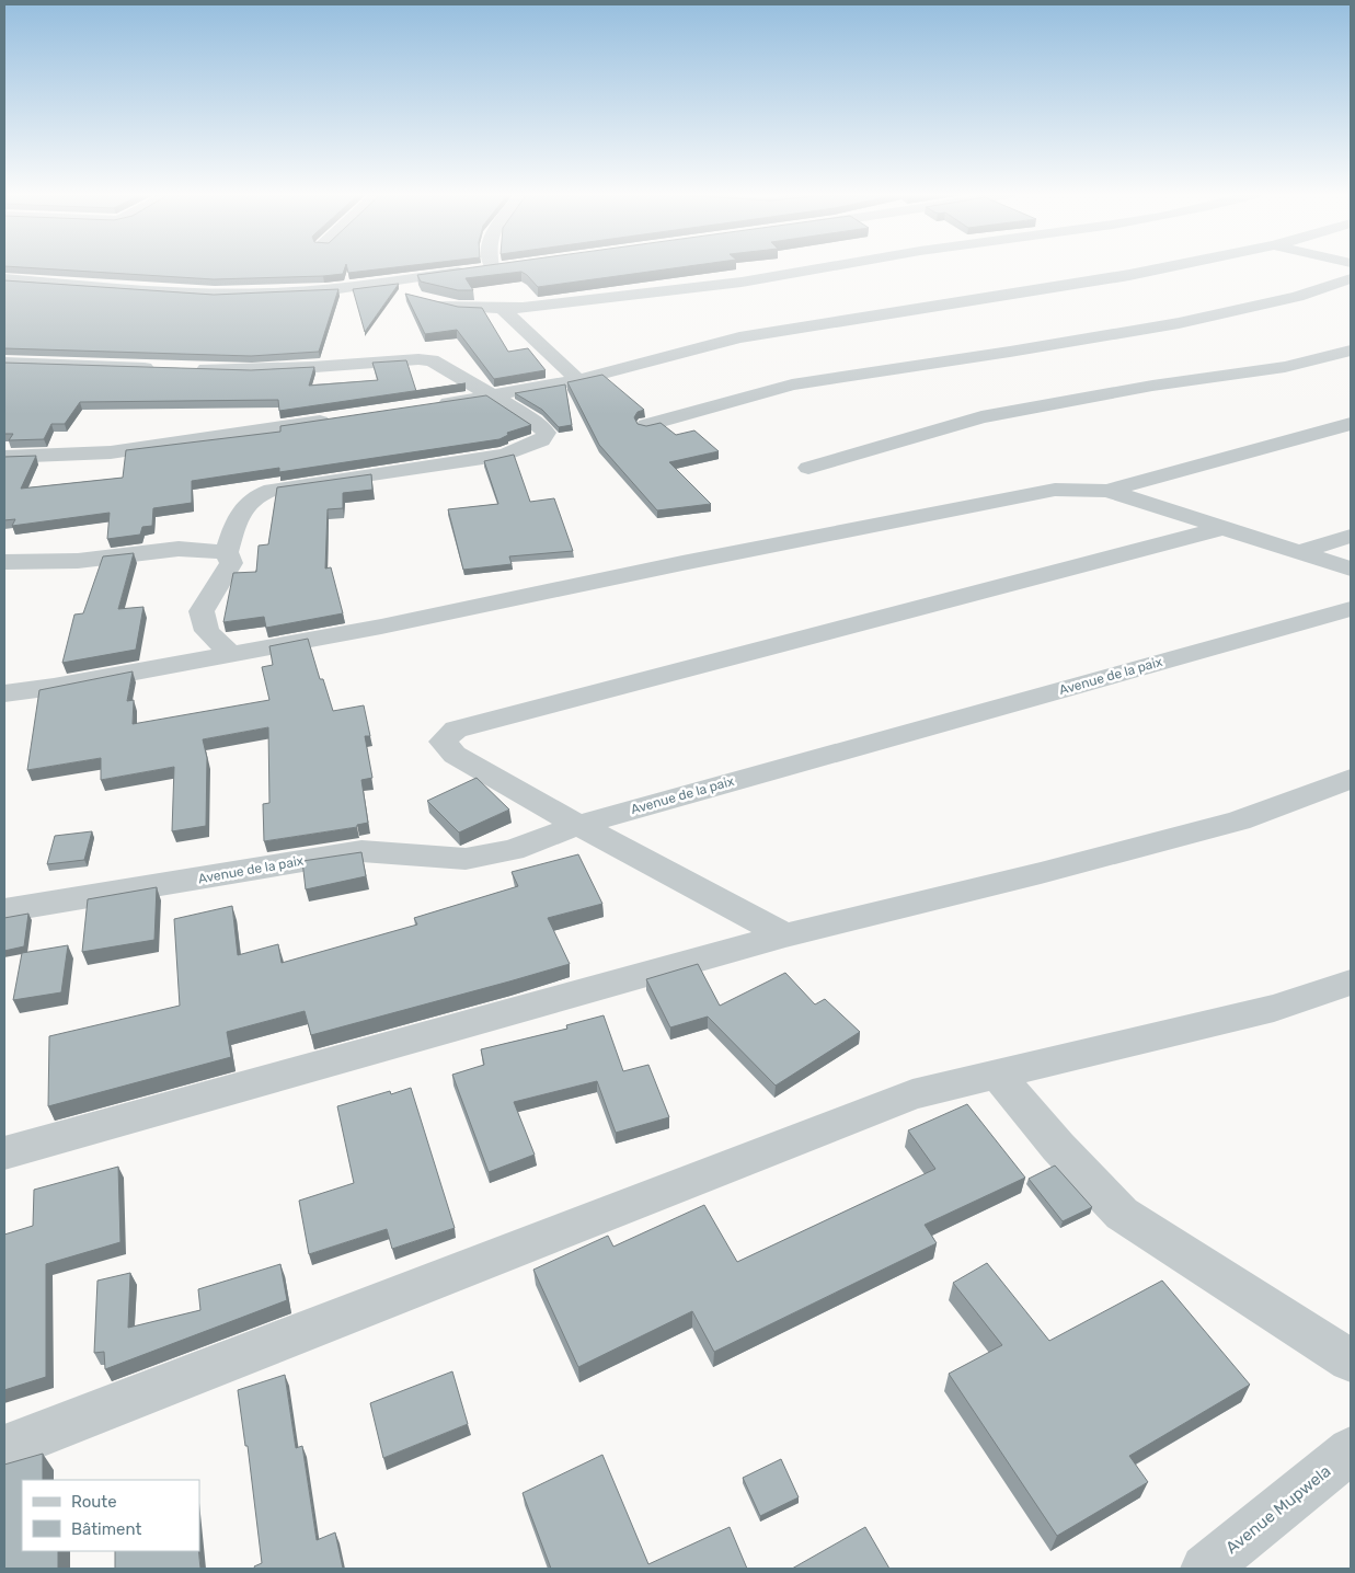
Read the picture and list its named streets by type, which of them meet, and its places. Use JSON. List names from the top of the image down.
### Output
{
  "streets": {
    "street": ["Avenue de la paix", "Avenue Mupwela"]
  },
  "legend": ["Route", "Bâtiment"]
}
